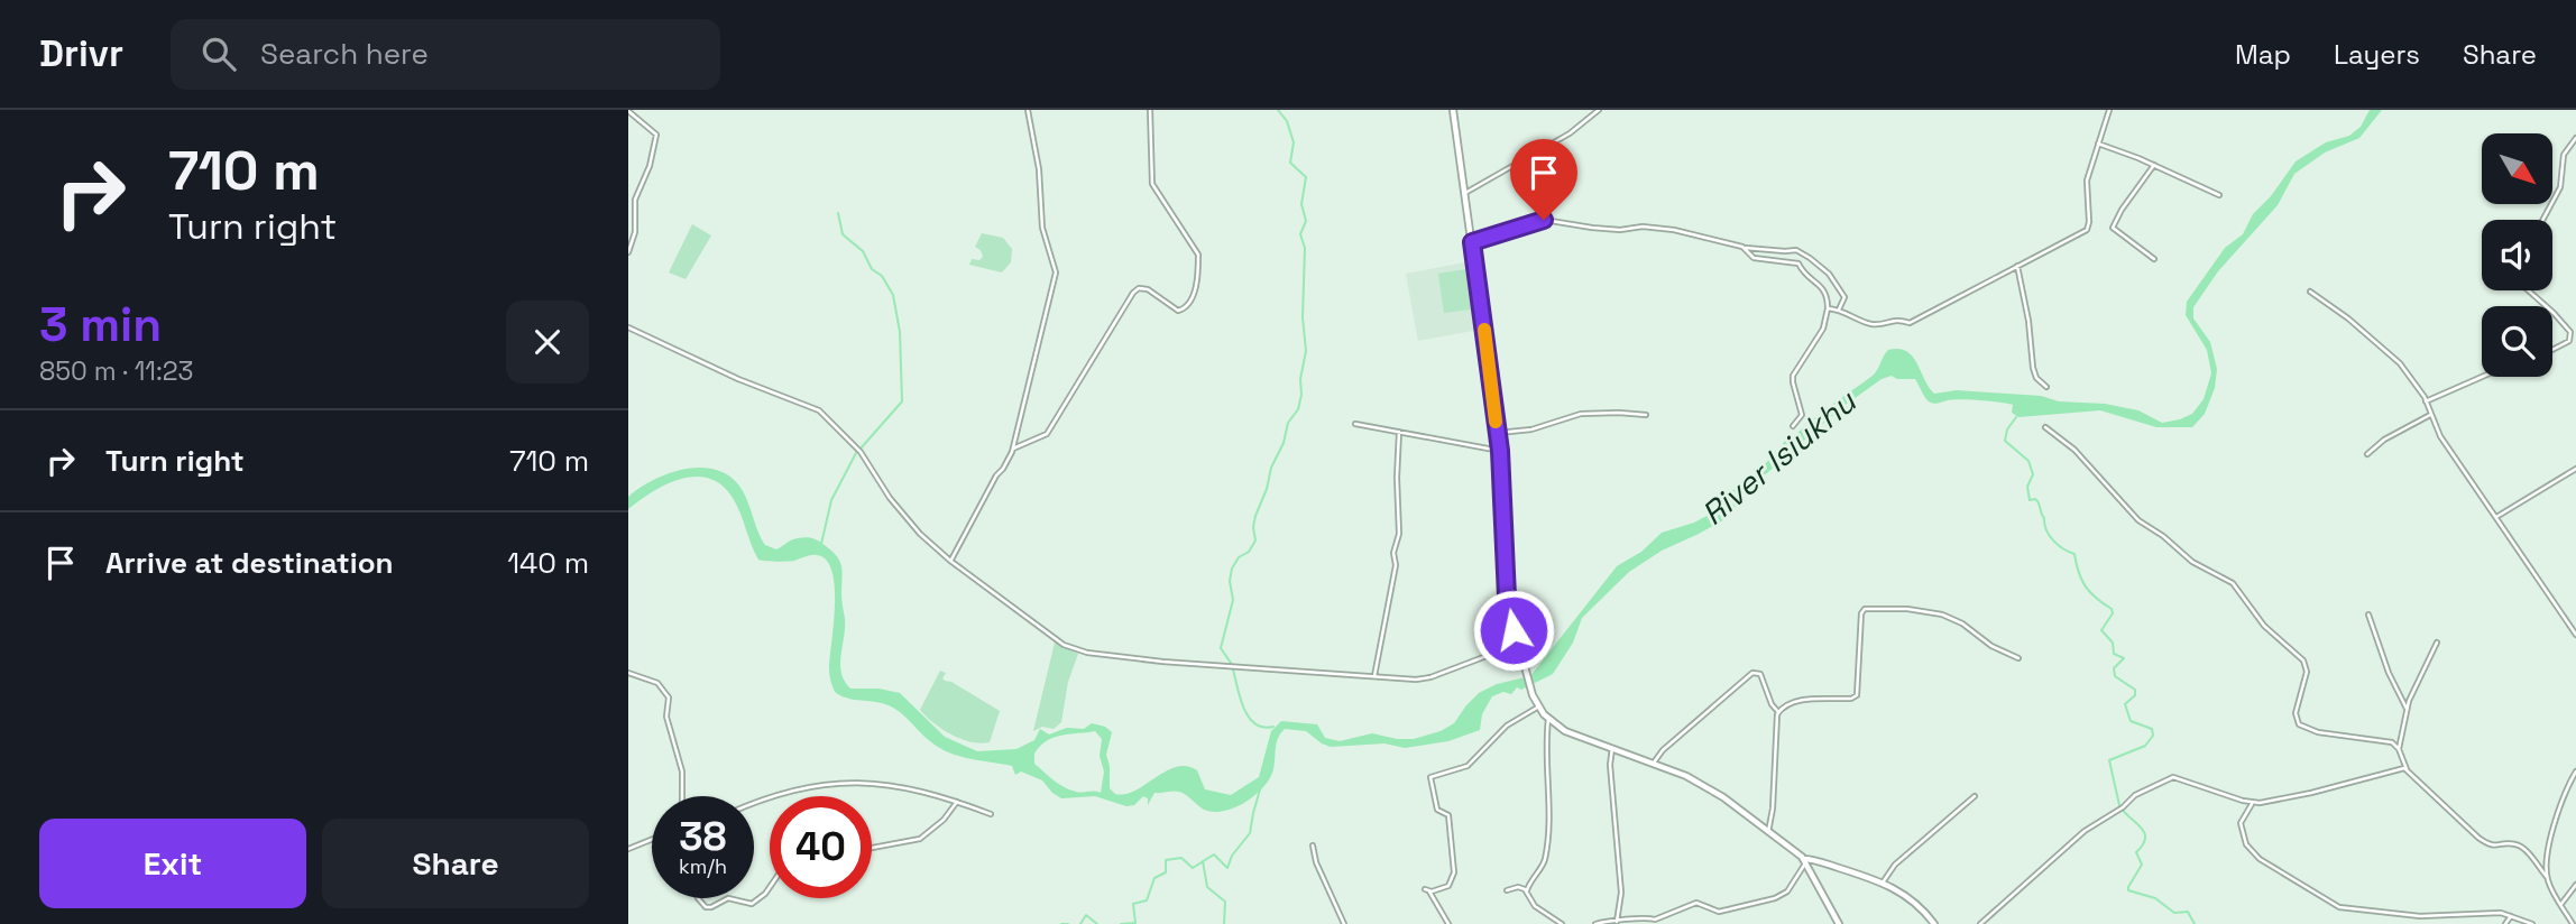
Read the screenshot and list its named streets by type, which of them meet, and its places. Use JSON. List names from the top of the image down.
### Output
{
  "water": ["River Isiukhu"],
  "north": "bottom right",
  "page": {
    "header": "Drivr",
    "search": "Search here",
    "nav": ["Map", "Layers", "Share"],
    "turn": ["710 m", "Turn right"],
    "heading": ["3 min", "850 m · 11:23"],
    "list": [
      {
        "name": "Turn right",
        "value": "710 m"
      },
      {
        "name": "Arrive at destination",
        "value": "140 m"
      }
    ],
    "speed": "38 km/h",
    "limit": "40",
    "buttons": ["Exit", "Share"]
  }
}
